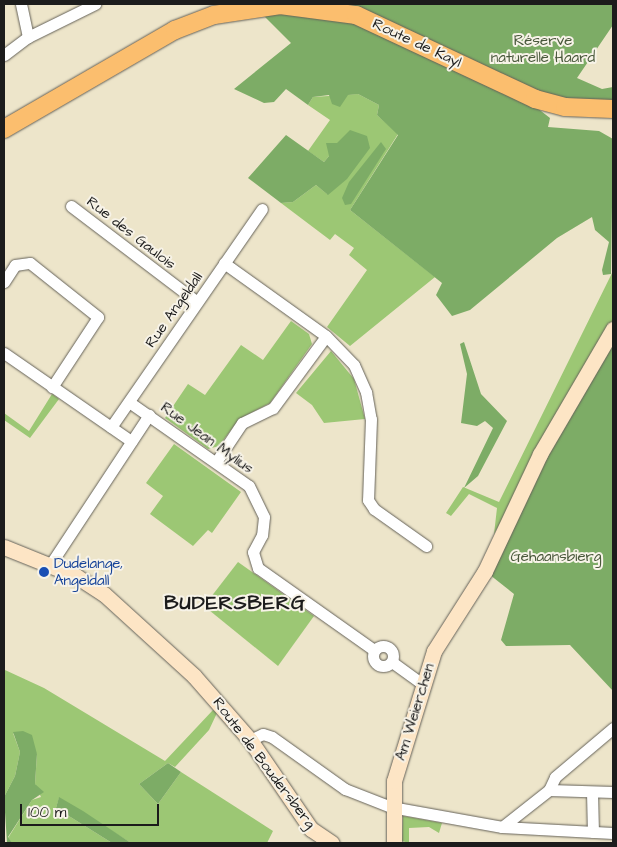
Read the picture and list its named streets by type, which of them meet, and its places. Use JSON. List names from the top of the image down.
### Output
{
  "streets": {
    "main road": ["Route de Kayl", "Am Weierchen", "Route de Boudersberg"],
    "street": ["Rue des Gaulois", "Rue Angeldall", "Rue Jean Mylius"]
  },
  "crossings": [
    ["Rue des Gaulois", "Rue Angeldall"],
    ["Rue Angeldall", "Rue Jean Mylius"],
    ["Rue Jean Mylius", "Am Weierchen"]
  ],
  "districts": ["BUDERSBERG"],
  "parks": ["Réserve naturelle Haard", "Gehaansbierg"],
  "places": ["Dudelange, Angeldall"],
  "scale_bar": "100 m"
}
